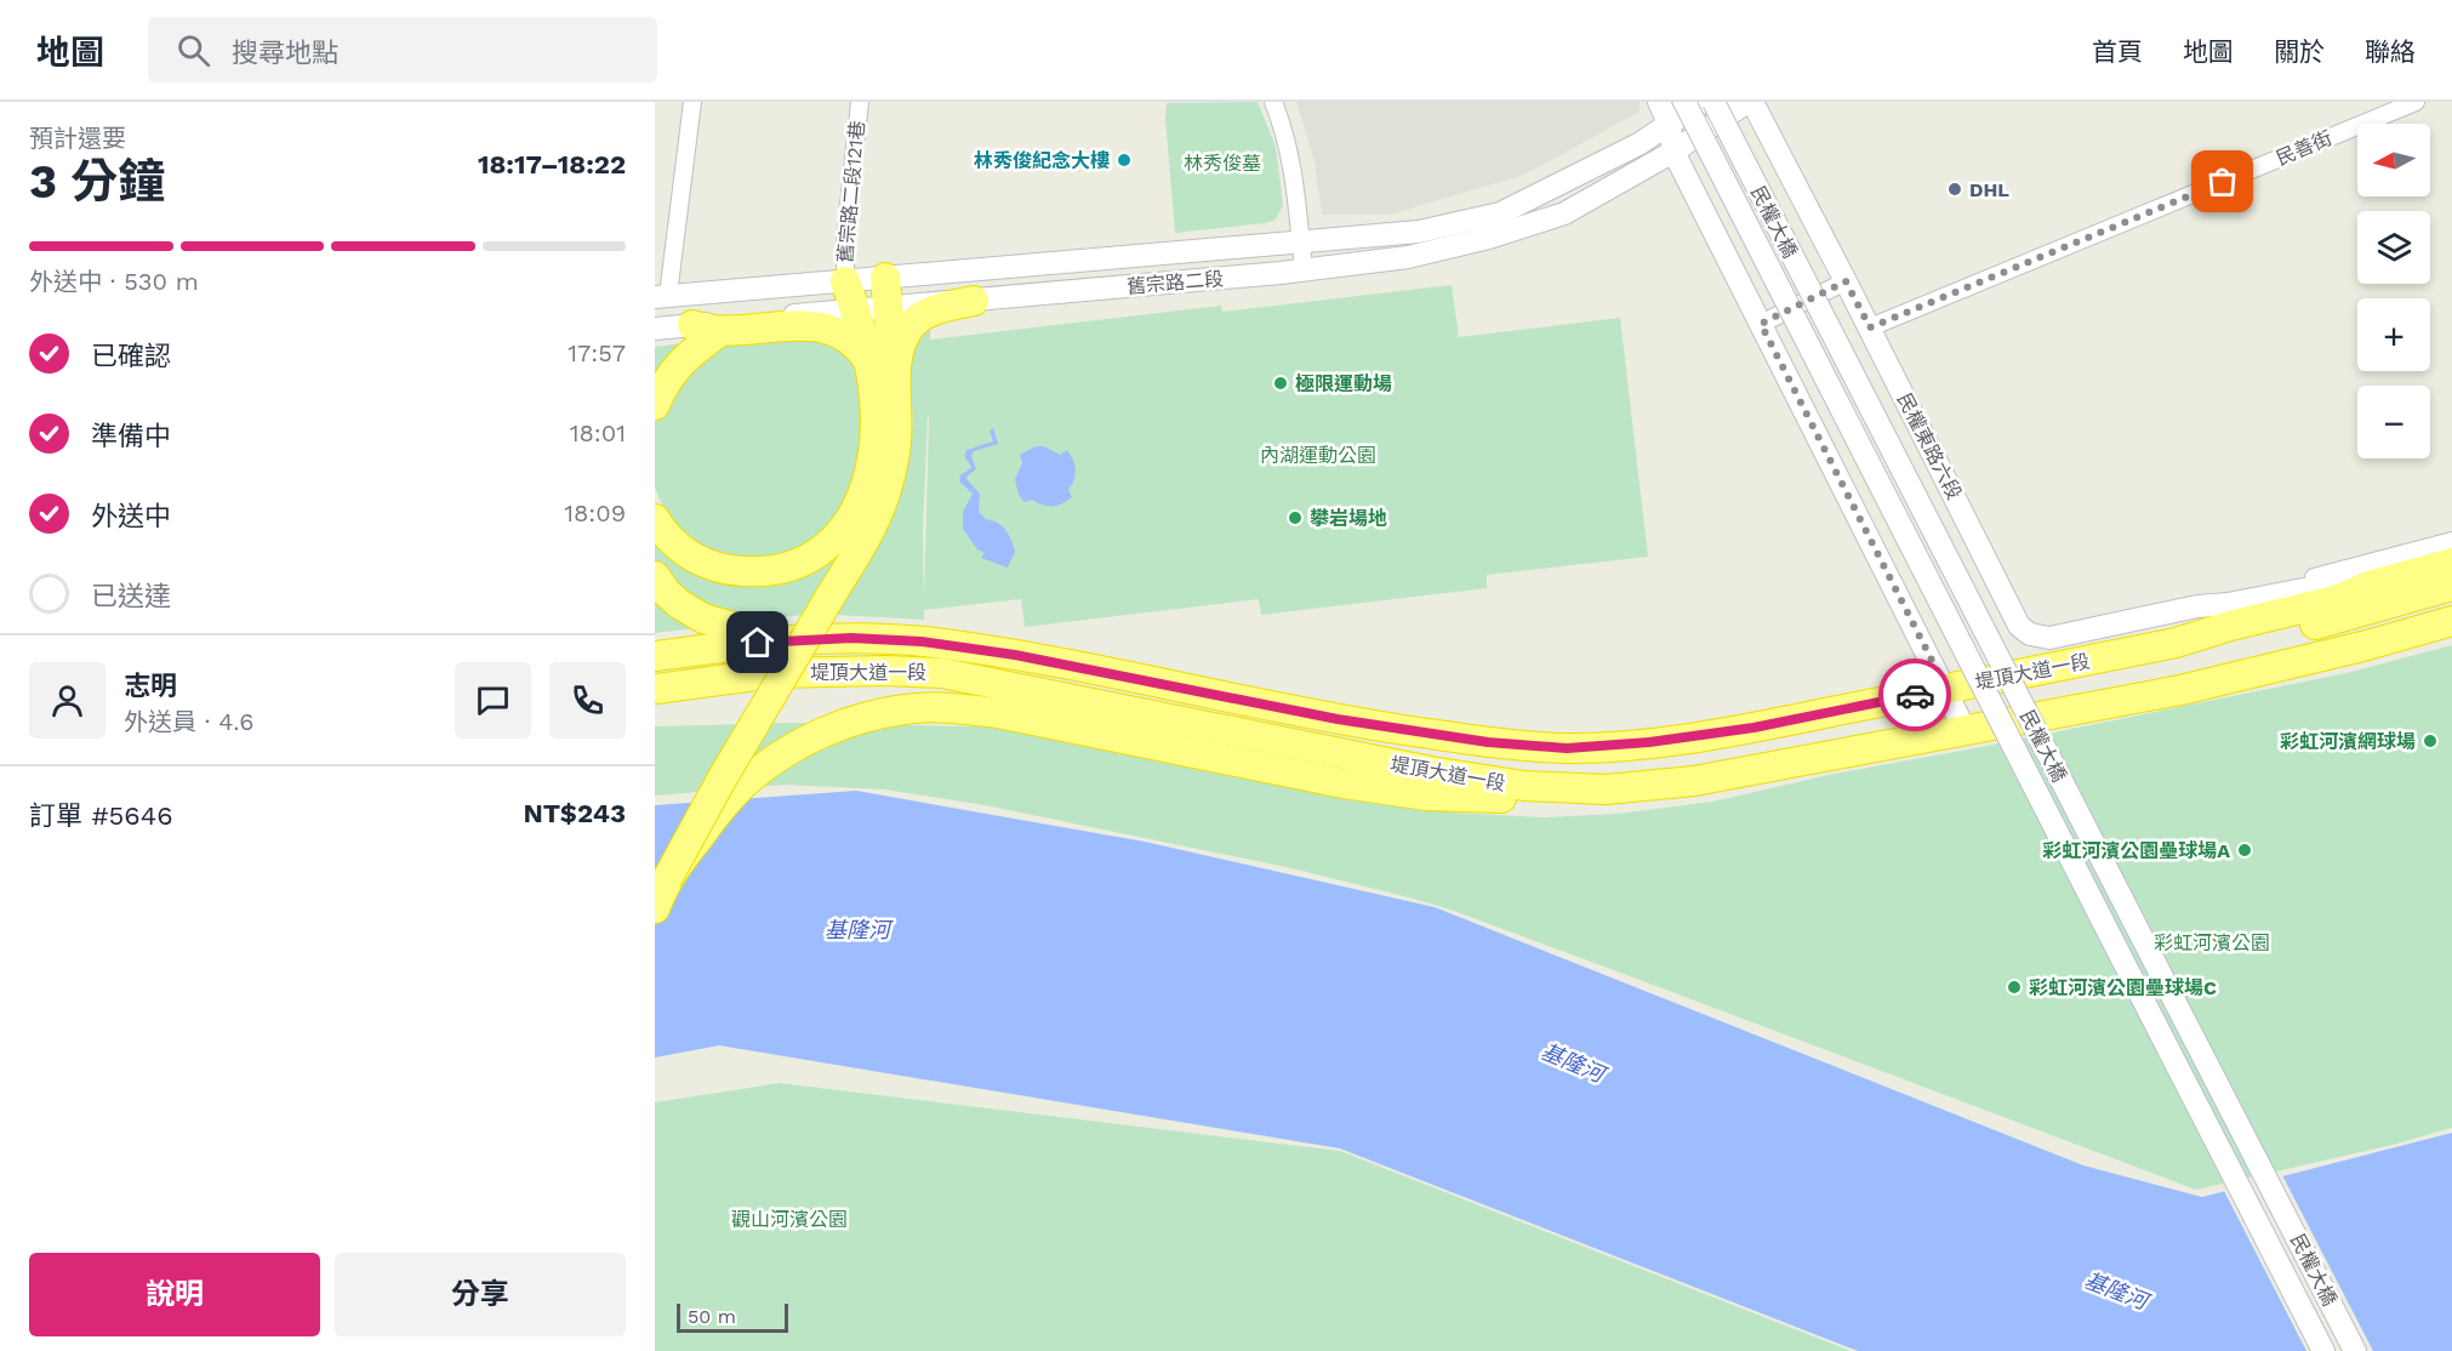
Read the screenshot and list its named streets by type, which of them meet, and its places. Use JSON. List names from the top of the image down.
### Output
{
  "streets": {
    "highway": ["堤頂大道一段"],
    "main road": ["民權大橋", "舊宗路二段", "民權東路六段"],
    "street": ["民善街", "舊宗路二段121巷"]
  },
  "crossings": [
    ["民善街", "民權東路六段"],
    ["舊宗路二段121巷", "舊宗路二段"],
    ["民權大橋", "舊宗路二段"],
    ["舊宗路二段", "民權東路六段"],
    ["民權東路六段", "堤頂大道一段"]
  ],
  "water": ["基隆河"],
  "parks": [
    "林秀俊墓",
    "內湖運動公園",
    "彩虹河濱公園",
    "觀山河濱公園"
  ],
  "places": [
    "林秀俊紀念大樓",
    "DHL",
    "極限運動場",
    "攀岩場地",
    "彩虹河濱網球場",
    "彩虹河濱公園壘球場A",
    "彩虹河濱公園壘球場C"
  ],
  "scale_bar": "50 m",
  "north": "left",
  "page": {
    "header": "地圖",
    "search": "搜尋地點",
    "nav": [
      "首頁",
      "地圖",
      "關於",
      "聯絡"
    ],
    "heading": ["3 分鐘", "預計還要", "18:17–18:22"],
    "panel": [
      "志明",
      "外送員 · 4.6",
      "訂單 #5646",
      "NT$243"
    ],
    "map_buttons": ["+", "−"],
    "bar": "外送中 · 530 m",
    "list": [
      ["已確認", "17:57"],
      ["準備中", "18:01"],
      ["外送中", "18:09"],
      "已送達"
    ],
    "buttons": ["說明", "分享"],
    "scale": "50 m"
  }
}
